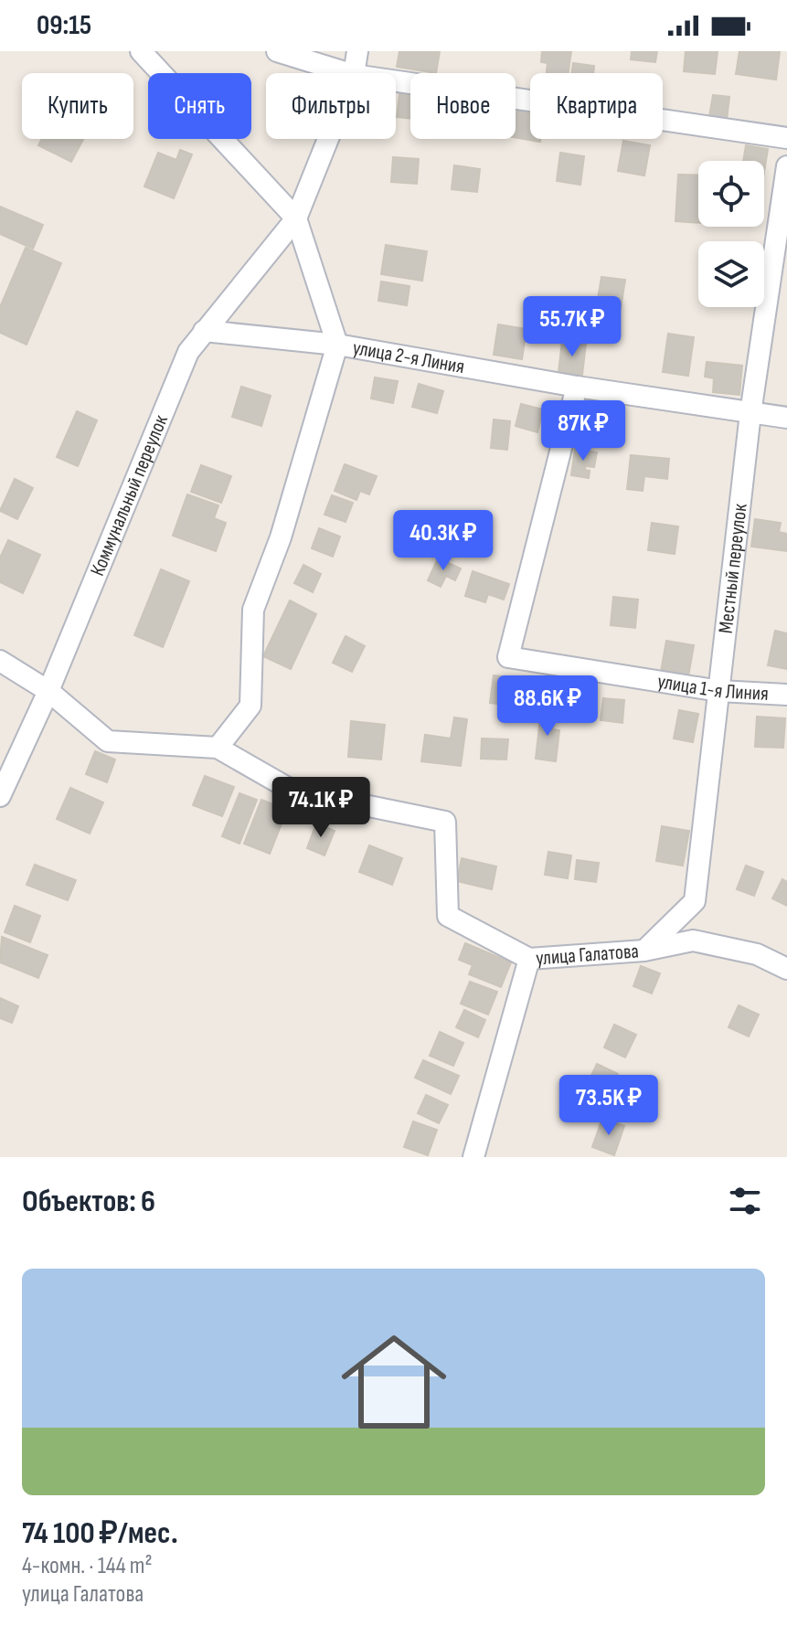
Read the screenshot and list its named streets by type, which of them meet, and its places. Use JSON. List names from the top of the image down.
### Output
{
  "streets": {
    "street": [
      "улица 2-я Линия",
      "Коммунальный переулок",
      "Местный переулок",
      "улица 1-я Линия",
      "улица Галатова"
    ]
  },
  "crossings": [
    ["улица 2-я Линия", "Коммунальный переулок"],
    ["улица 2-я Линия", "Местный переулок"],
    ["улица 2-я Линия", "улица 1-я Линия"],
    ["Коммунальный переулок", "улица Галатова"],
    ["Местный переулок", "улица 1-я Линия"],
    ["Местный переулок", "улица Галатова"]
  ],
  "page": {
    "status": "09:15",
    "chip": [
      "Купить",
      "Снять",
      "Фильтры",
      "Новое",
      "Квартира"
    ],
    "price": [
      "55.7K ₽",
      "87K ₽",
      "40.3K ₽",
      "88.6K ₽",
      "74.1K ₽",
      "73.5K ₽"
    ],
    "heading": "Объектов: 6",
    "list": [
      {
        "name": "74 100 ₽/мес.",
        "note": "4-комн. · 144 m² · улица Галатова"
      }
    ]
  }
}
